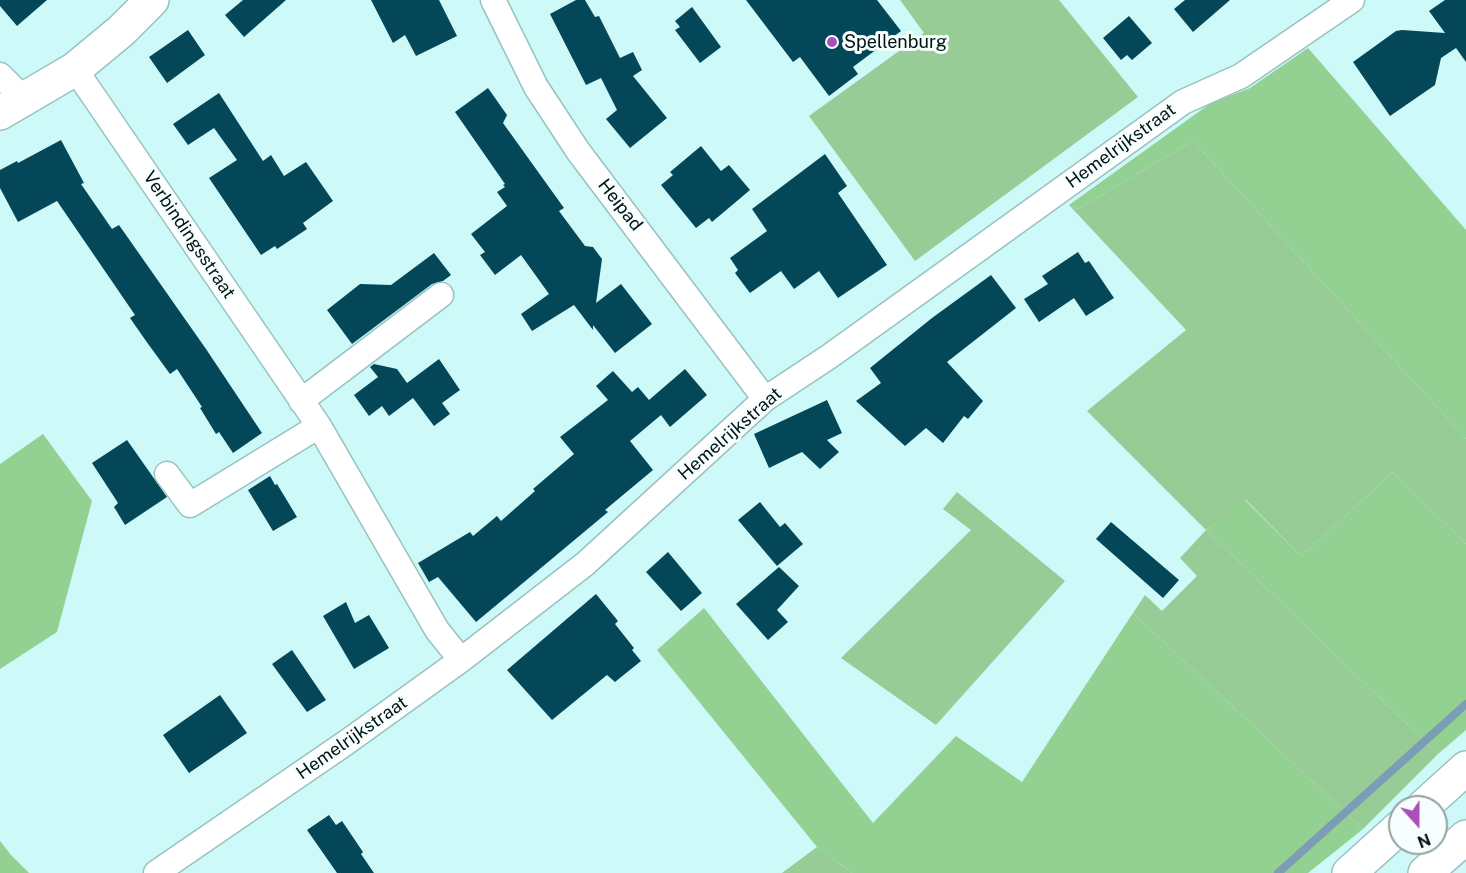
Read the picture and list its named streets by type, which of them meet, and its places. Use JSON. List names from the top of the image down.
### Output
{
  "streets": {
    "street": ["Hemelrijkstraat", "Heipad", "Verbindingsstraat"]
  },
  "crossings": [
    ["Hemelrijkstraat", "Heipad"],
    ["Hemelrijkstraat", "Verbindingsstraat"]
  ],
  "places": ["Spellenburg"],
  "north": "bottom"
}
